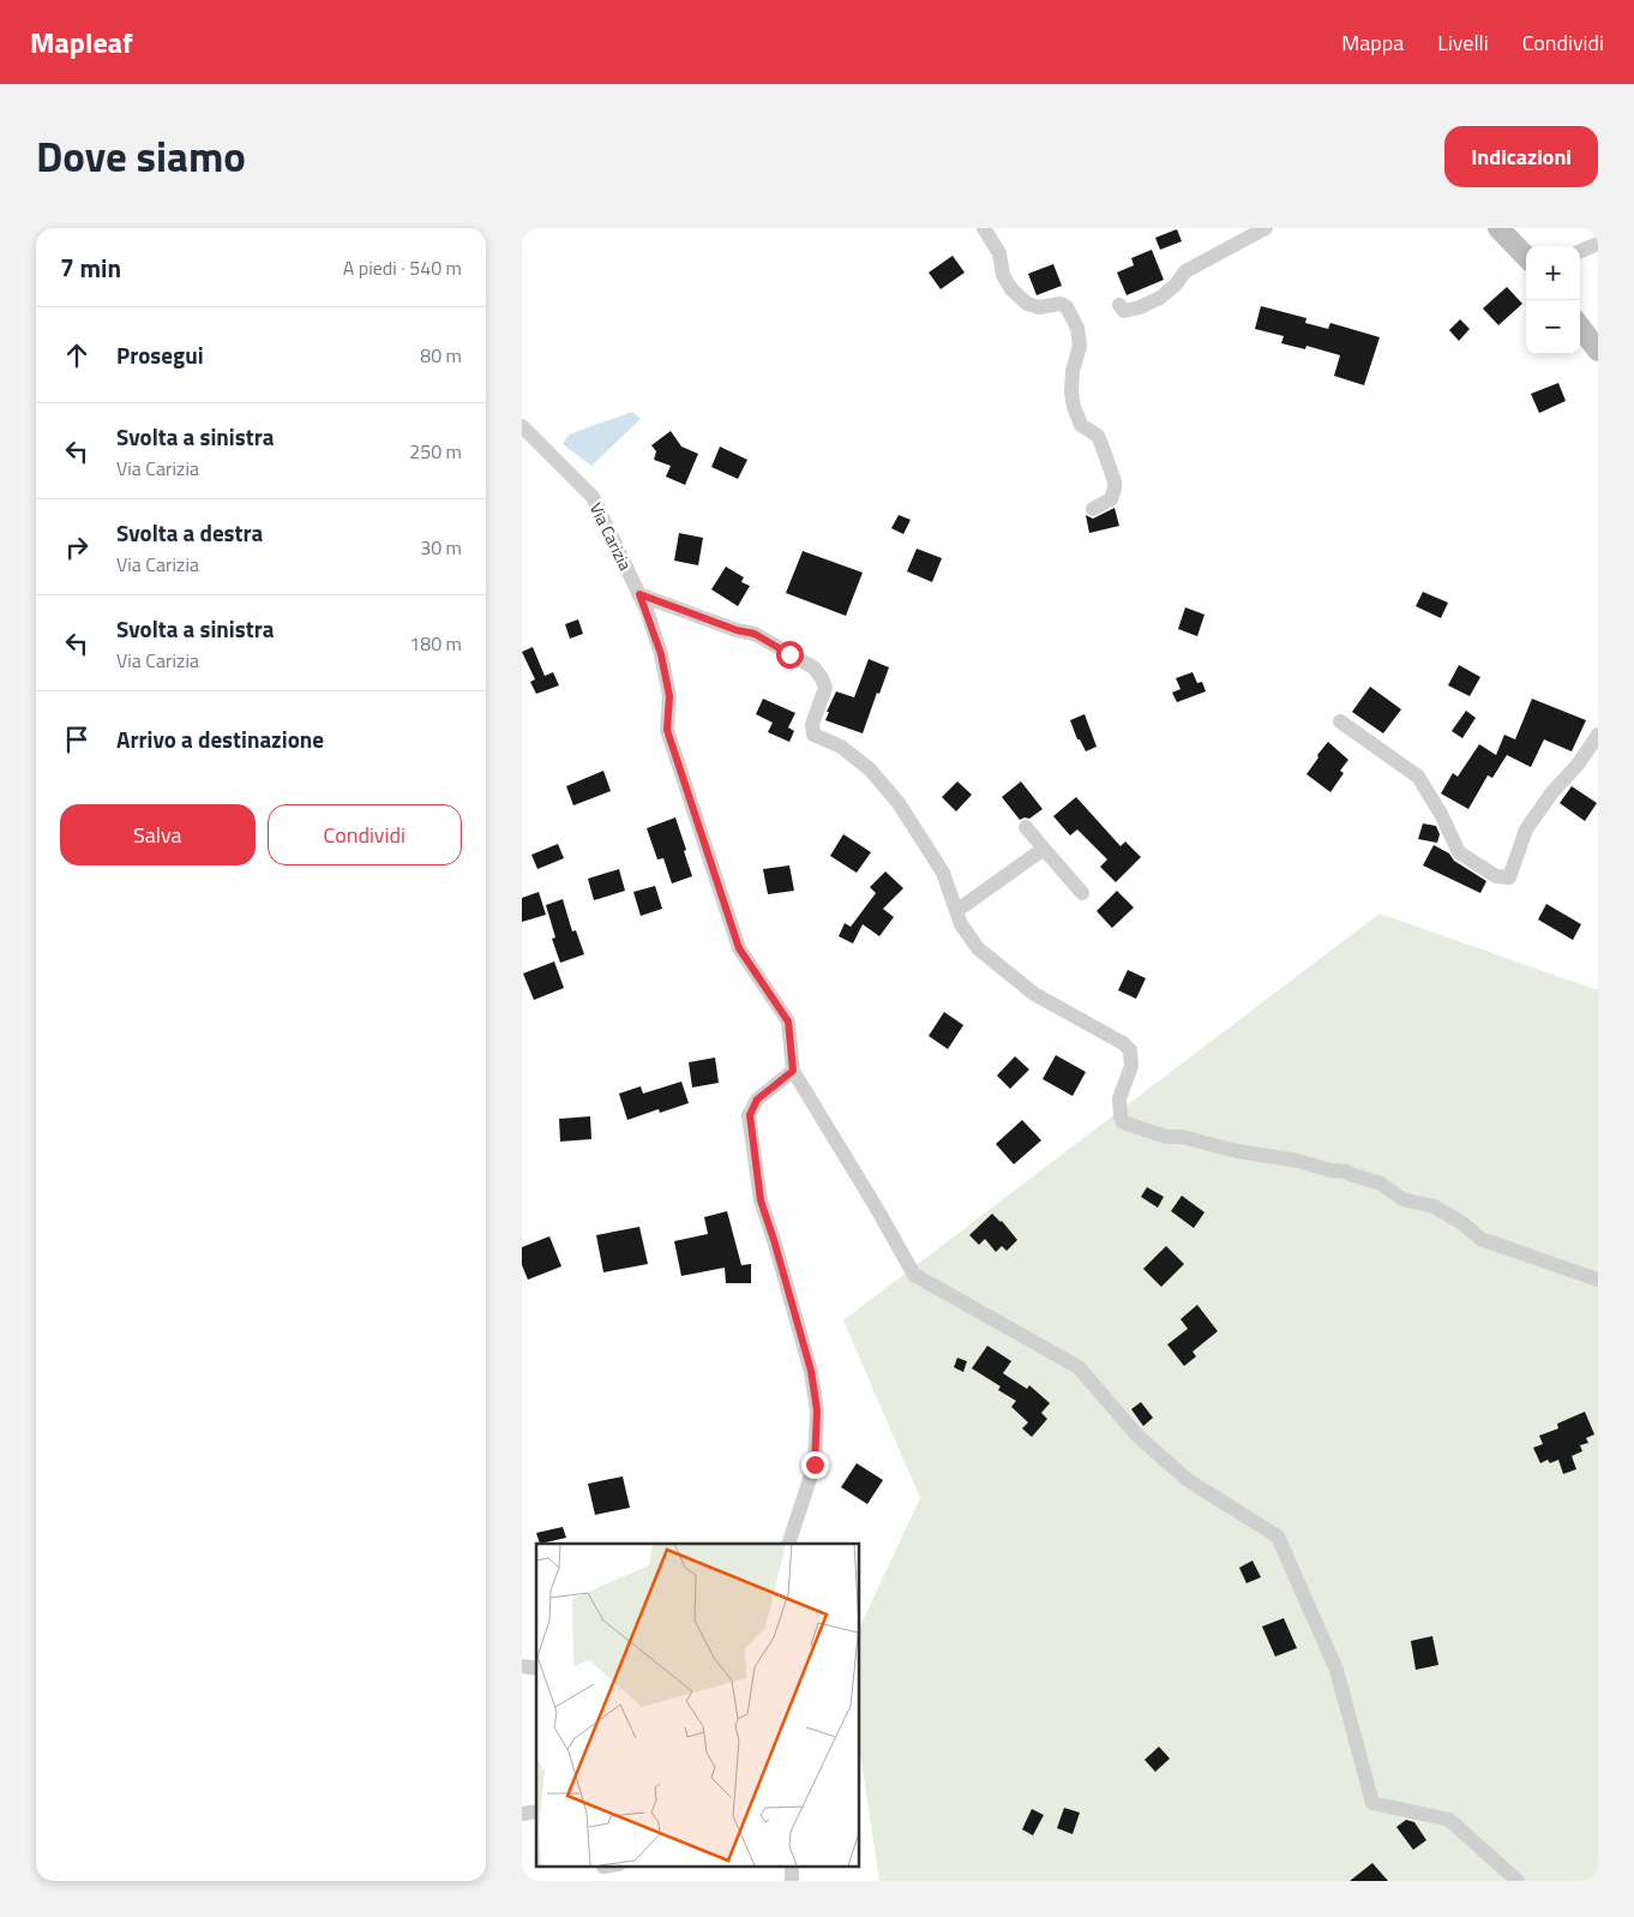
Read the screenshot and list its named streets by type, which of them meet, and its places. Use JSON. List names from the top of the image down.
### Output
{
  "streets": {
    "street": ["Via Carizia"]
  },
  "page": {
    "header": "Mapleaf",
    "nav": ["Mappa", "Livelli", "Condividi"],
    "title": "Dove siamo",
    "buttons": [
      "Indicazioni",
      ["Salva", "Condividi"]
    ],
    "heading": ["7 min", "A piedi · 540 m"],
    "map_buttons": ["+", "−"],
    "list": [
      ["Prosegui", "80 m"],
      ["Svolta a sinistra", "Via Carizia", "250 m"],
      ["Svolta a destra", "Via Carizia", "30 m"],
      ["Svolta a sinistra", "Via Carizia", "180 m"],
      "Arrivo a destinazione"
    ]
  }
}
